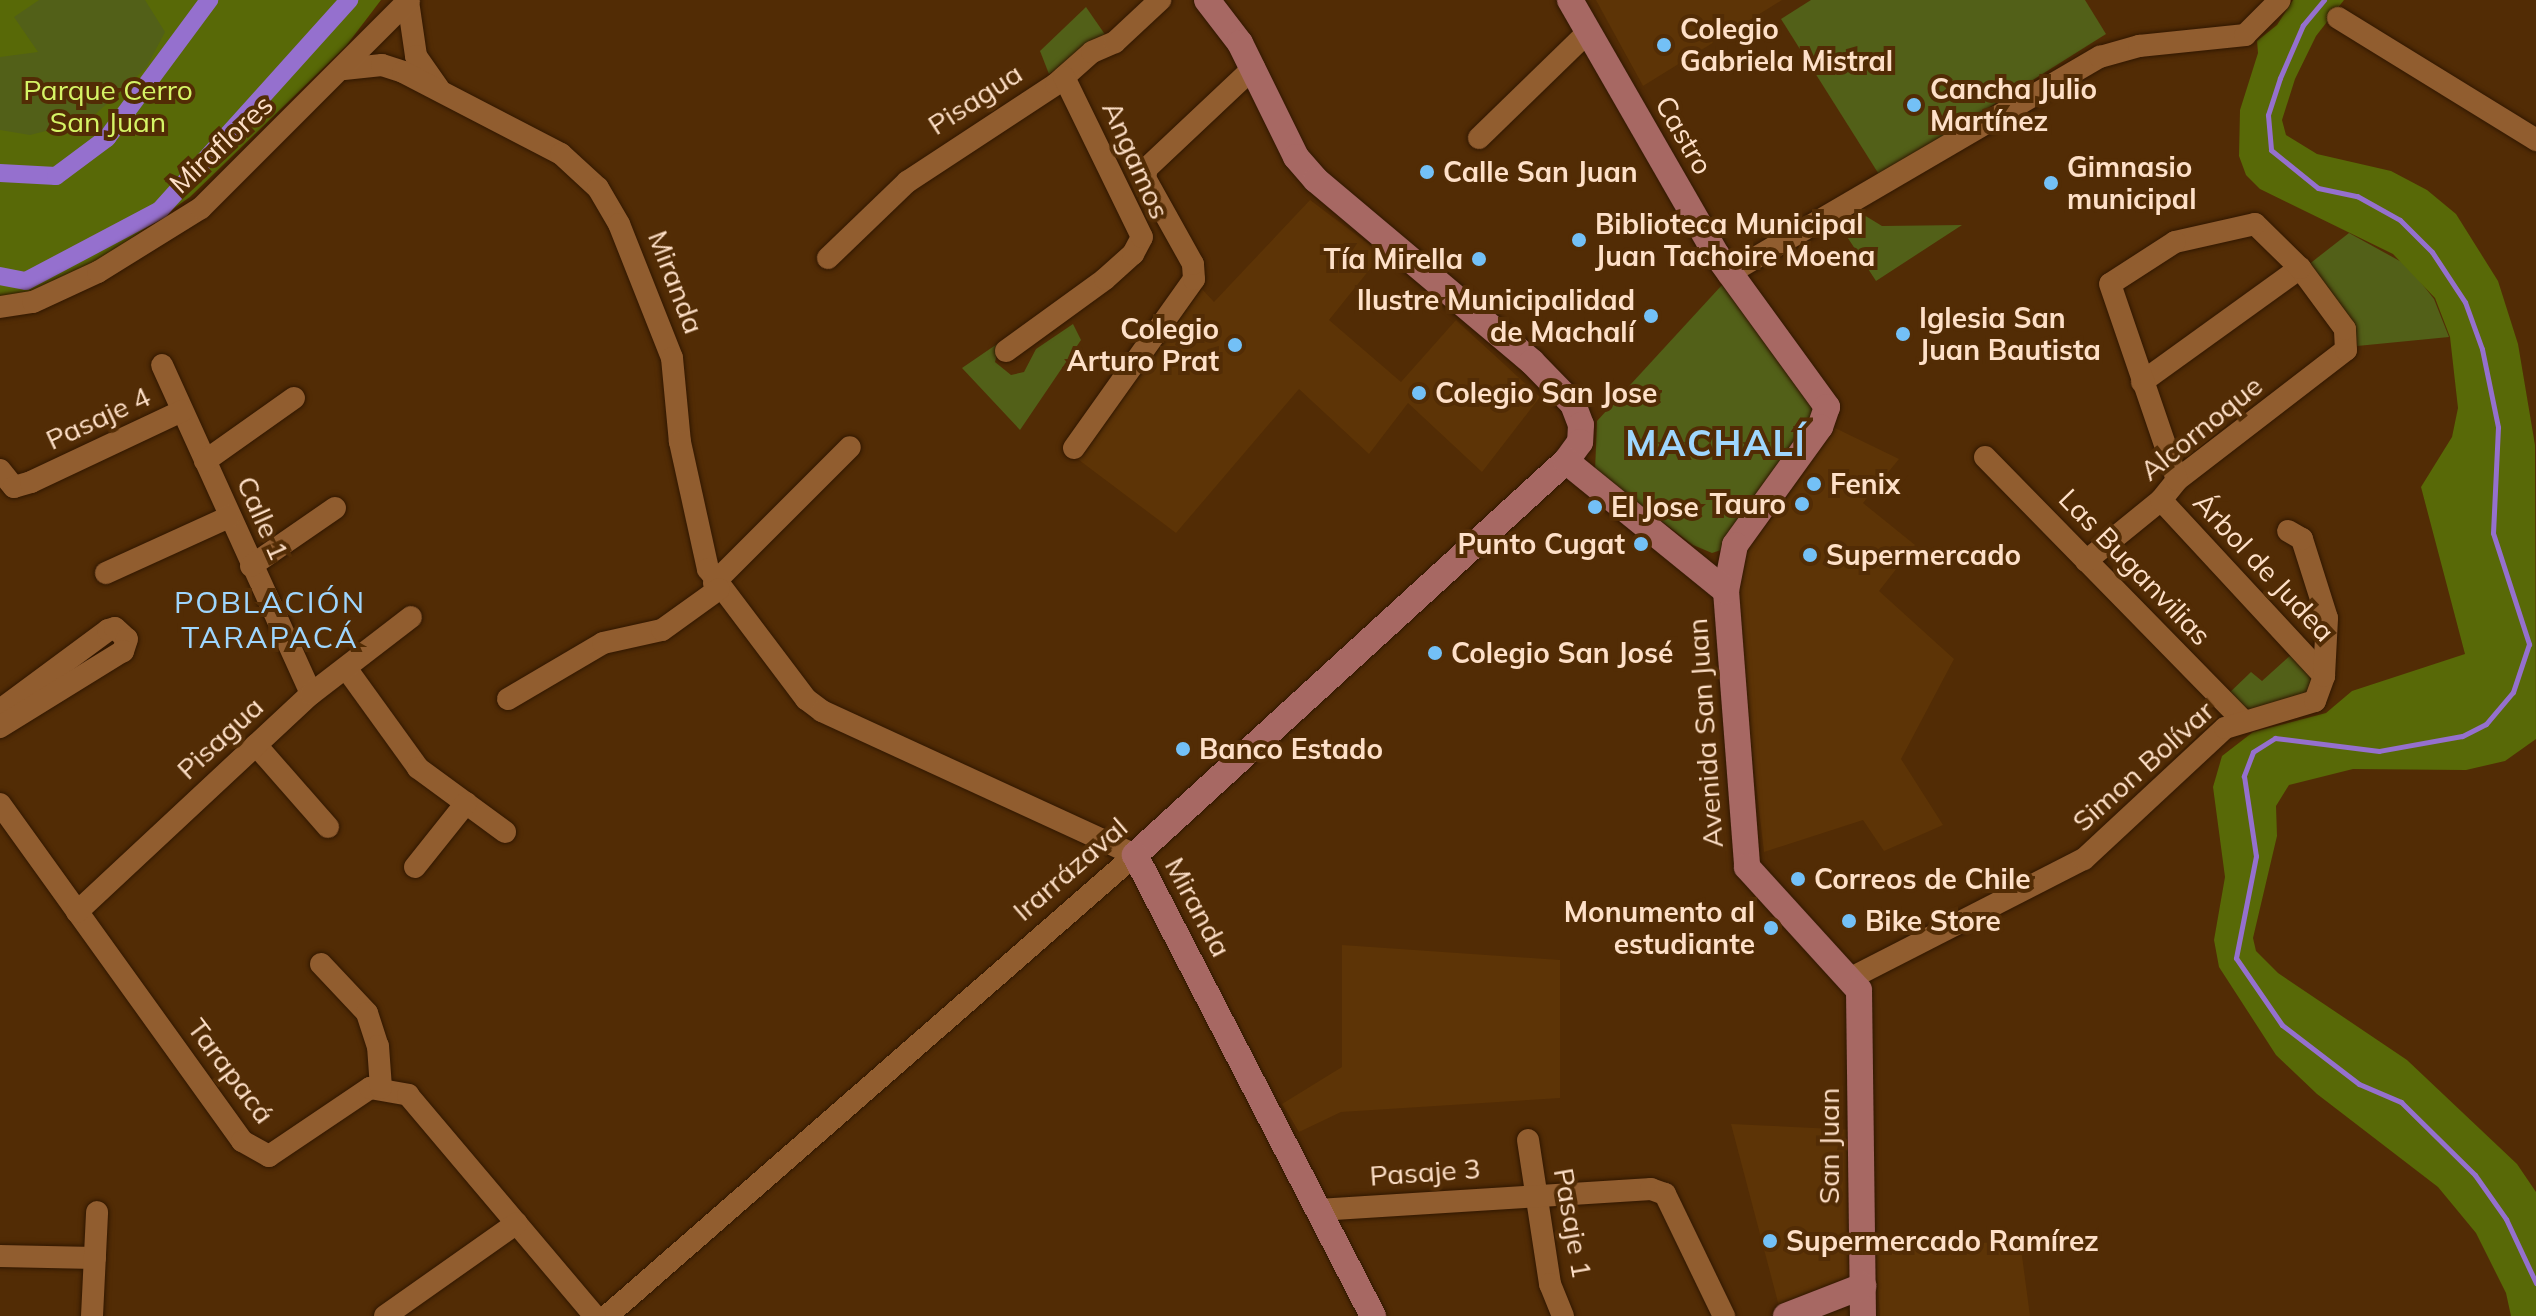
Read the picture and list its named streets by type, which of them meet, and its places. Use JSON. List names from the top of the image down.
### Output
{
  "streets": {
    "main road": [
      "Castro",
      "Miranda",
      "Avenida San Juan",
      "Irarrázaval",
      "San Juan"
    ],
    "street": [
      "Pisagua",
      "Miraflores",
      "Angamos",
      "Pasaje 4",
      "Alcornoque",
      "Calle 1",
      "Las Buganvilias",
      "Árbol de Judea",
      "Simon Bolívar",
      "Tarapacá",
      "Pasaje 3",
      "Pasaje 1"
    ]
  },
  "crossings": [
    ["Pisagua", "Angamos"],
    ["Pisagua", "Calle 1"],
    ["Pisagua", "Tarapacá"],
    ["Castro", "Avenida San Juan"],
    ["Miraflores", "Miranda"],
    ["Miranda", "Irarrázaval"],
    ["Miranda", "Pasaje 3"],
    ["Pasaje 4", "Calle 1"],
    ["Alcornoque", "Las Buganvilias"],
    ["Alcornoque", "Árbol de Judea"],
    ["Las Buganvilias", "Simon Bolívar"],
    ["Árbol de Judea", "Simon Bolívar"],
    ["Avenida San Juan", "Simon Bolívar"],
    ["Avenida San Juan", "Irarrázaval"],
    ["Avenida San Juan", "San Juan"],
    ["Simon Bolívar", "San Juan"],
    ["Pasaje 3", "Pasaje 1"]
  ],
  "districts": ["MACHALÍ", "POBLACIÓN TARAPACÁ"],
  "parks": ["Parque Cerro San Juan"],
  "places": [
    "Colegio Gabriela Mistral",
    "Cancha Julio Martínez",
    "Calle San Juan",
    "Gimnasio municipal",
    "Biblioteca Municipal Juan Tachoire Moena",
    "Tía Mirella",
    "Ilustre Municipalidad de Machalí",
    "Iglesia San Juan Bautista",
    "Colegio Arturo Prat",
    "Colegio San Jose",
    "Fenix",
    "Tauro",
    "El Jose",
    "Punto Cugat",
    "Supermercado",
    "Colegio San José",
    "Banco Estado",
    "Correos de Chile",
    "Bike Store",
    "Monumento al estudiante",
    "Supermercado Ramírez"
  ]
}
